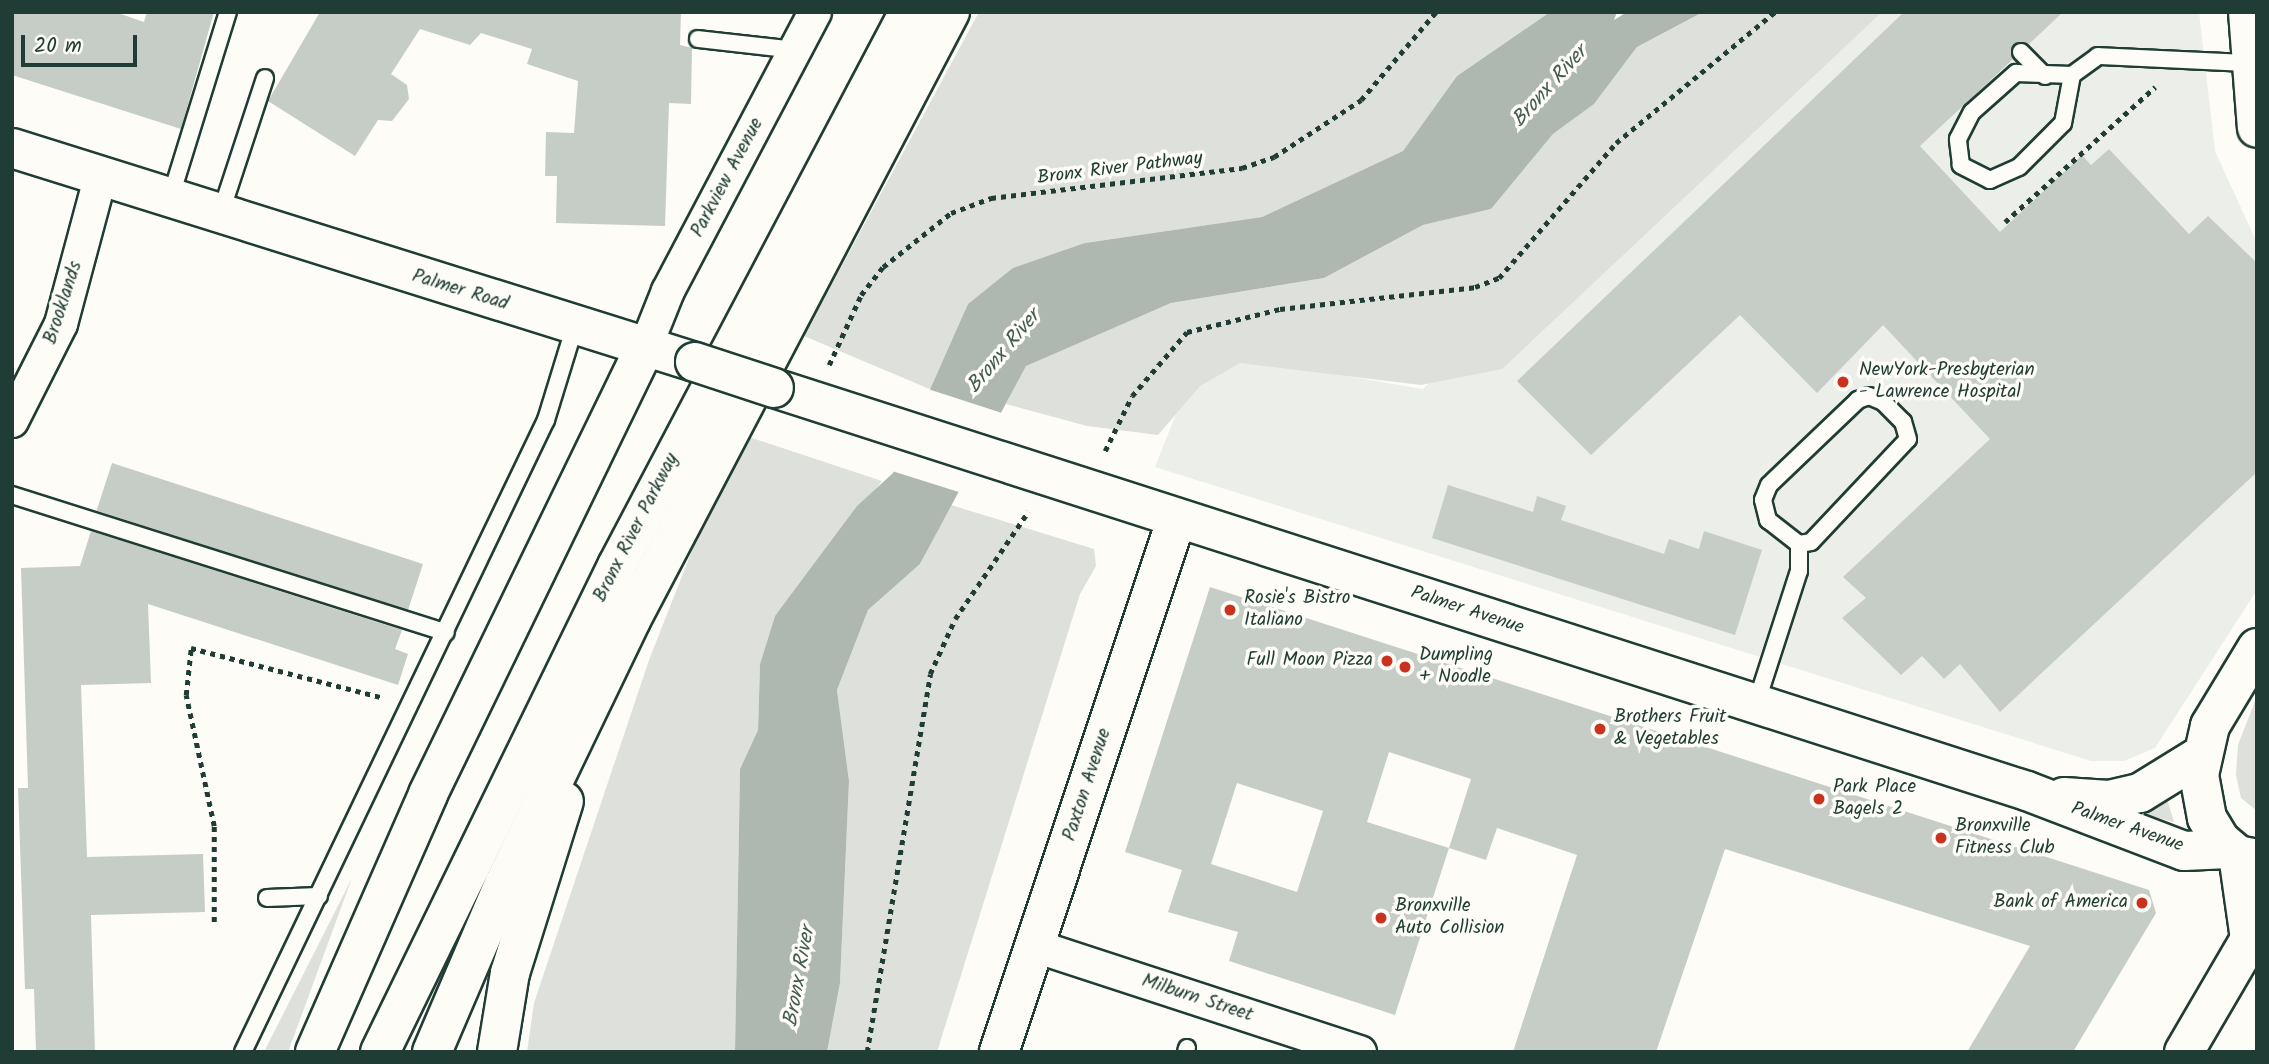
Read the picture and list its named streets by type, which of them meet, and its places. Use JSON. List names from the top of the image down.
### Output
{
  "streets": {
    "main road": [
      "Palmer Road",
      "Bronx River Parkway",
      "Palmer Avenue",
      "Paxton Avenue"
    ],
    "street": ["Parkview Avenue", "Brooklands", "Milburn Street"],
    "path": ["Bronx River Pathway"]
  },
  "crossings": [
    ["Parkview Avenue", "Palmer Road"],
    ["Palmer Road", "Brooklands"],
    ["Palmer Road", "Palmer Avenue"],
    ["Palmer Avenue", "Paxton Avenue"],
    ["Paxton Avenue", "Milburn Street"]
  ],
  "water": ["Bronx River"],
  "places": [
    "NewYork-Presbyterian - Lawrence Hospital",
    "Rosie's Bistro Italiano",
    "Full Moon Pizza",
    "Dumpling + Noodle",
    "Brothers Fruit & Vegetables",
    "Park Place Bagels 2",
    "Bronxville Fitness Club",
    "Bank of America",
    "Bronxville Auto Collision"
  ],
  "scale_bar": "20 m"
}
